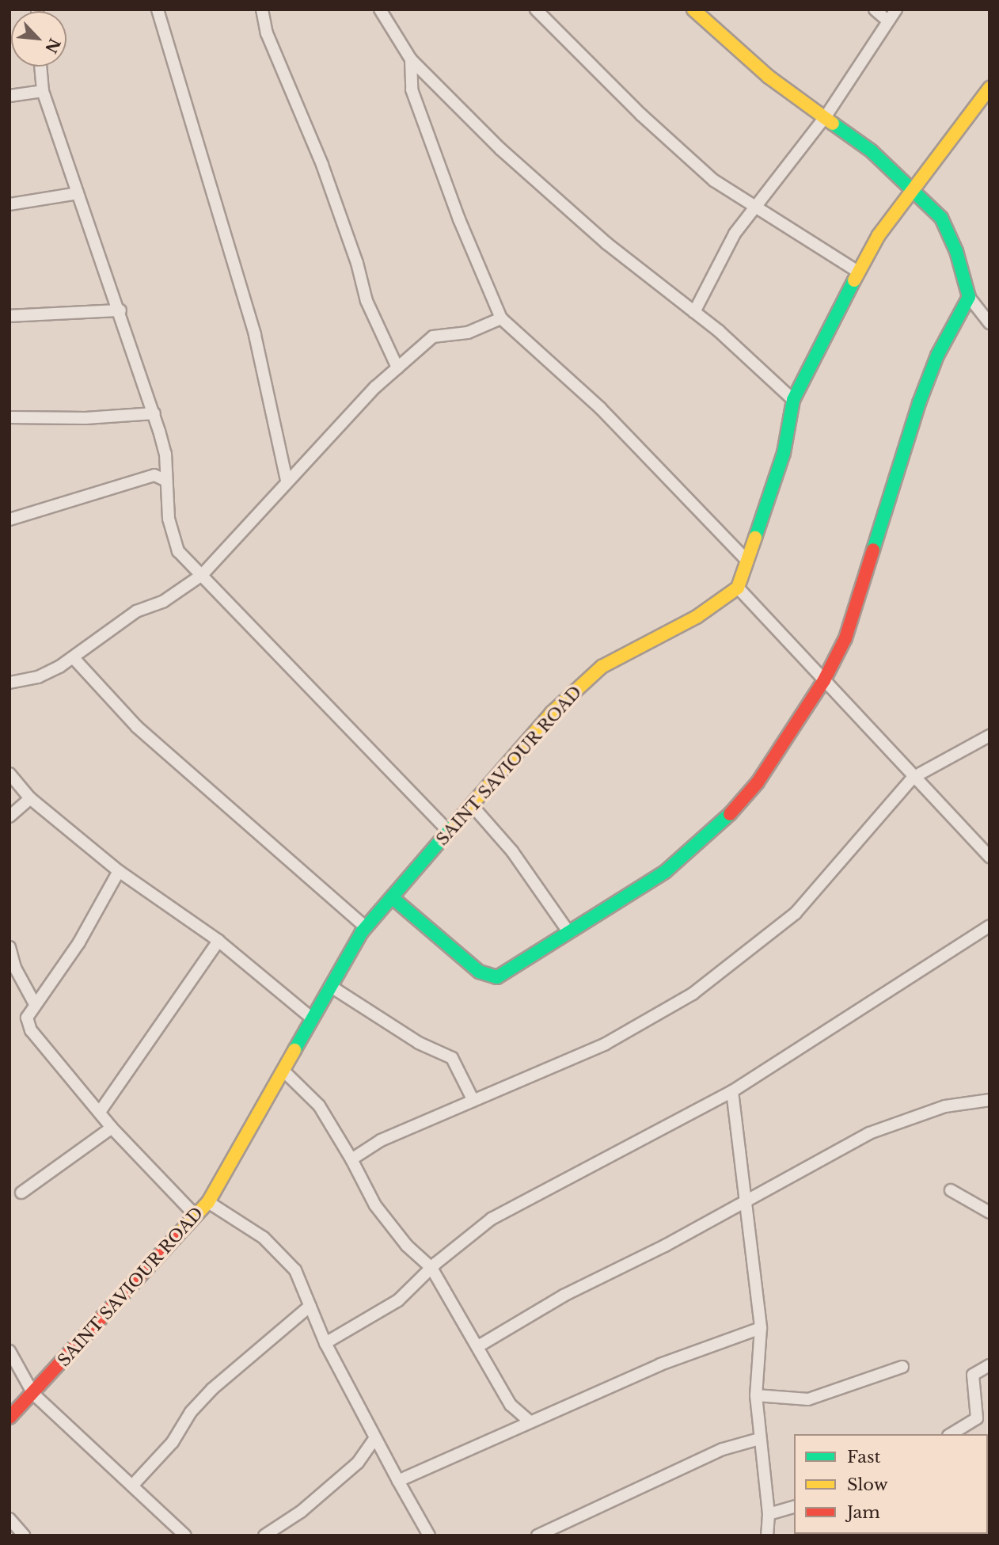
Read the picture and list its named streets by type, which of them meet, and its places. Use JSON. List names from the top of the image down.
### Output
{
  "streets": {
    "street": ["SAINT SAVIOUR ROAD"]
  },
  "legend": ["Fast", "Slow", "Jam"],
  "north": "bottom right"
}
